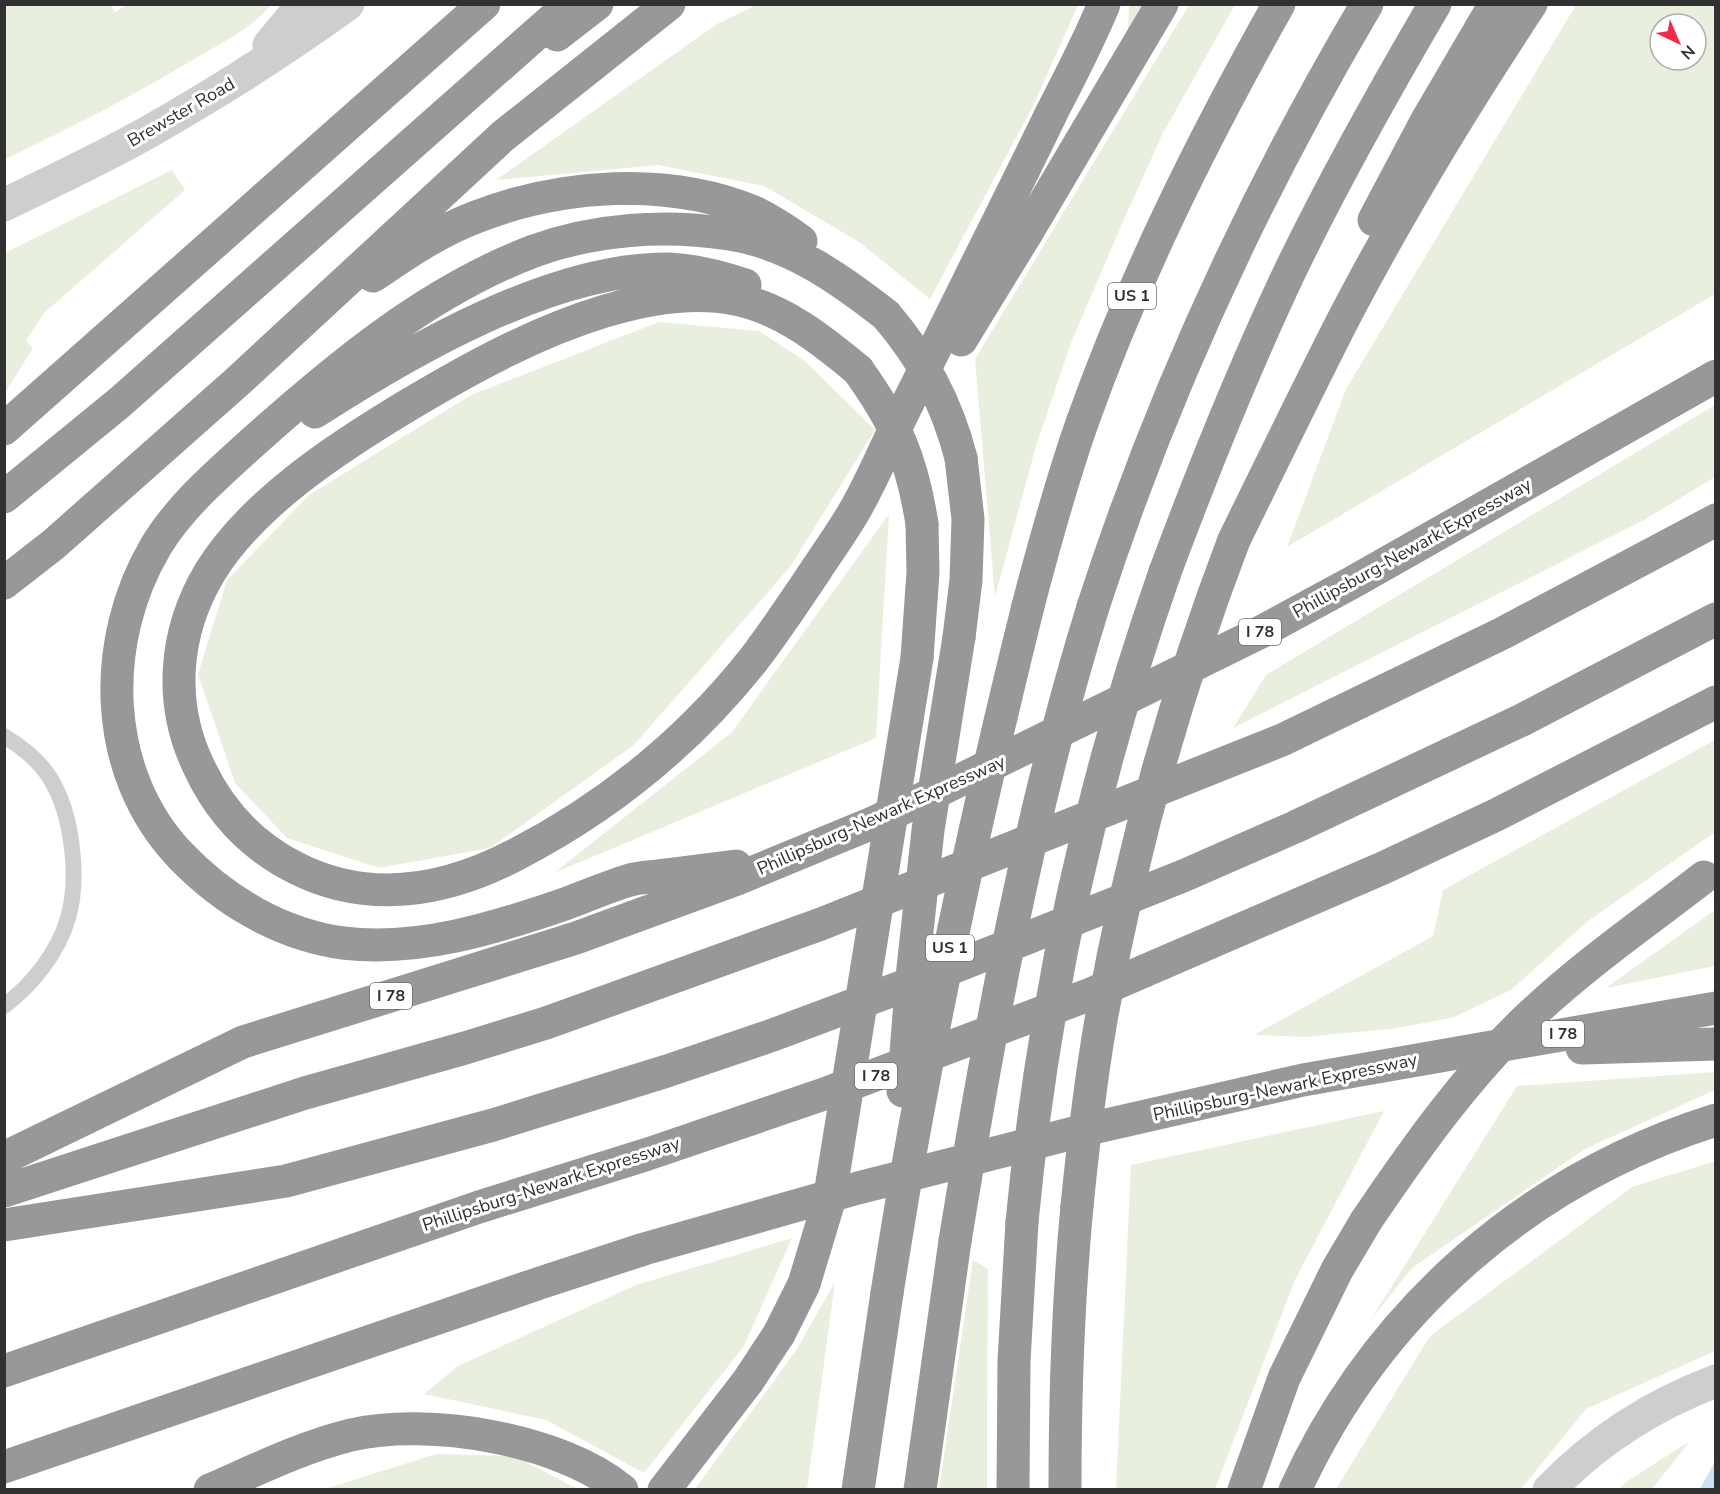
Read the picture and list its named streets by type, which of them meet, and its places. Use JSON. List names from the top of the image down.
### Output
{
  "streets": {
    "highway": ["US 1", "Phillipsburg-Newark Expressway", "I 78"],
    "street": ["Brewster Road"]
  },
  "north": "bottom right"
}
